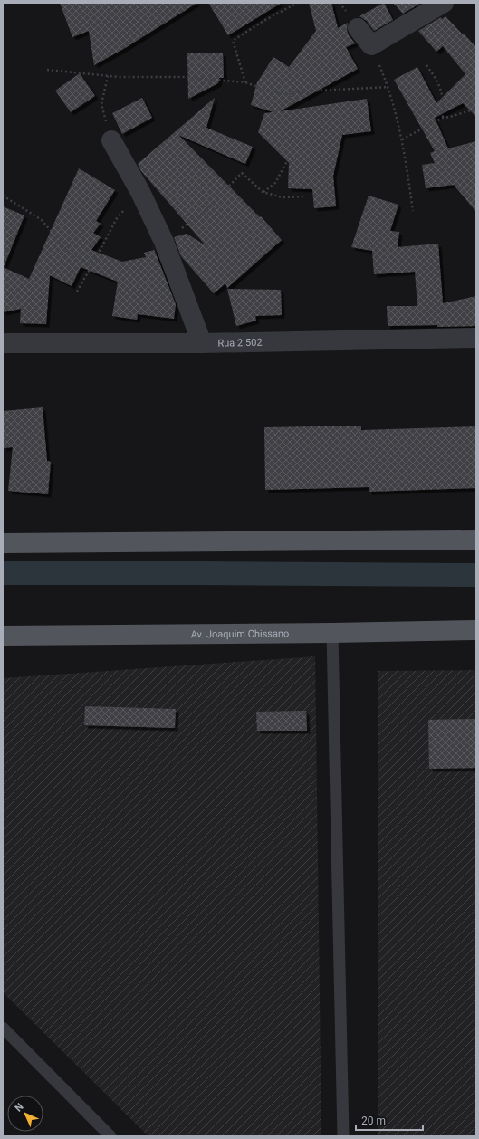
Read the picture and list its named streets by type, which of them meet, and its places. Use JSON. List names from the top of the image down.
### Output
{
  "streets": {
    "main road": ["Av. Joaquim Chissano"],
    "street": ["Rua 2.502"]
  },
  "scale_bar": "20 m",
  "north": "top left"
}
